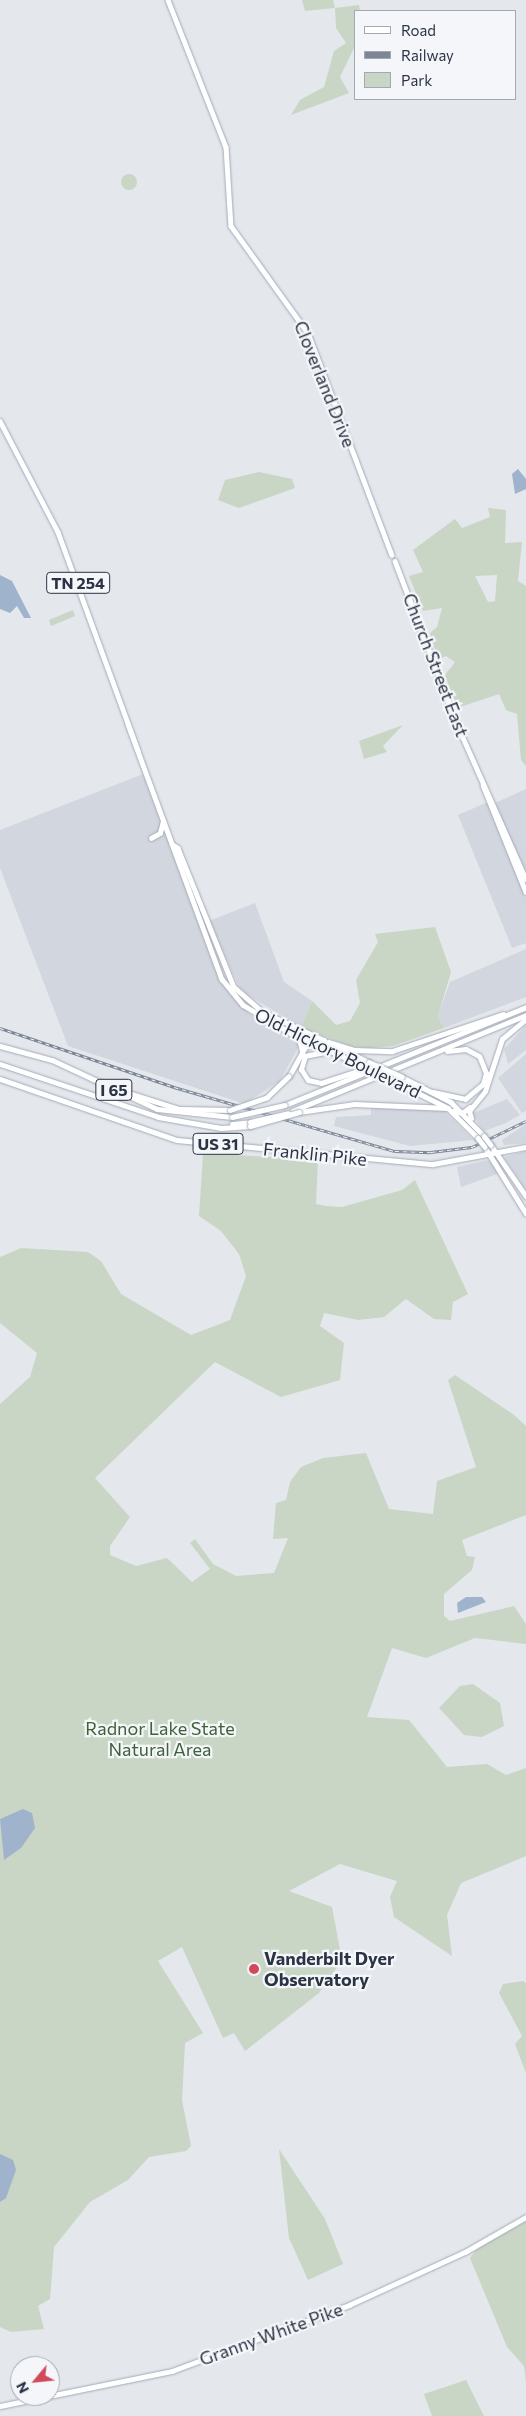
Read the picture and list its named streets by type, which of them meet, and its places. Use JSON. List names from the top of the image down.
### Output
{
  "streets": {
    "highway": ["I 65"],
    "main road": [
      "Cloverland Drive",
      "TN 254",
      "Church Street East",
      "Old Hickory Boulevard",
      "US 31",
      "Franklin Pike",
      "Granny White Pike"
    ]
  },
  "crossings": [
    ["Old Hickory Boulevard", "US 31"],
    ["Old Hickory Boulevard", "Franklin Pike"],
    ["US 31", "Franklin Pike"]
  ],
  "parks": ["Radnor Lake State Natural Area"],
  "places": ["Vanderbilt Dyer Observatory"],
  "legend": ["Road", "Railway", "Park"],
  "north": "bottom left"
}
